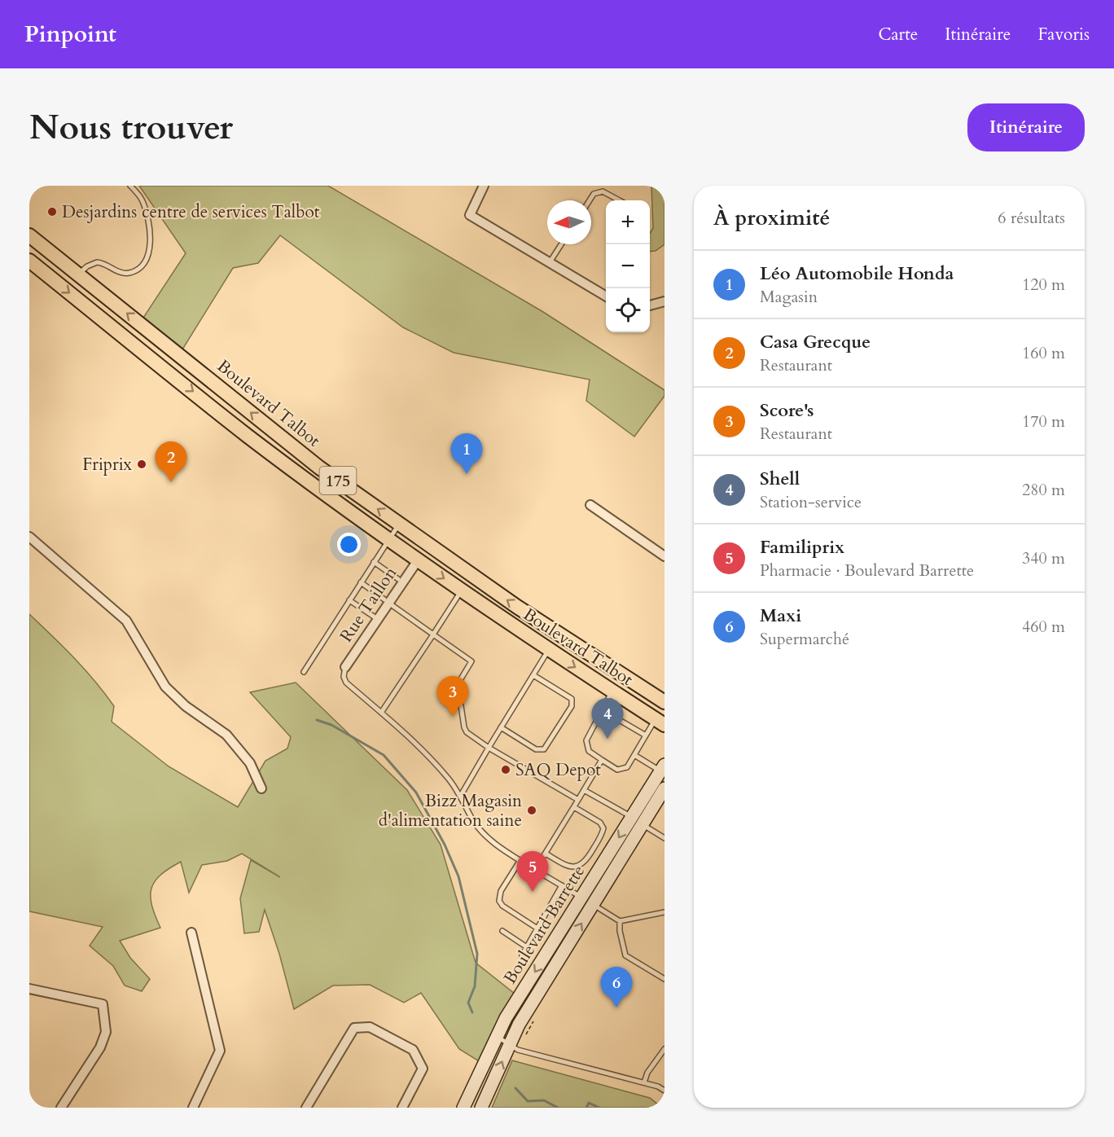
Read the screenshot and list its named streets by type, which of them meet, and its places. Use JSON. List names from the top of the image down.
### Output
{
  "streets": {
    "main road": ["Boulevard Talbot", "175", "Boulevard Barrette"],
    "street": ["Rue Taillon"]
  },
  "crossings": [
    ["Boulevard Talbot", "Rue Taillon"]
  ],
  "places": [
    "Desjardins centre de services Talbot",
    "Friprix",
    "SAQ Depot",
    "Bizz Magasin d'alimentation saine"
  ],
  "north": "left",
  "page": {
    "header": "Pinpoint",
    "nav": ["Carte", "Itinéraire", "Favoris"],
    "buttons": "Itinéraire",
    "title": "Nous trouver",
    "heading": ["À proximité", "6 résultats"],
    "map_buttons": ["+", "−"],
    "list": [
      {
        "mark": "1",
        "name": "Léo Automobile Honda",
        "note": "Magasin",
        "value": "120 m"
      },
      {
        "mark": "2",
        "name": "Casa Grecque",
        "note": "Restaurant",
        "value": "160 m"
      },
      {
        "mark": "3",
        "name": "Score's",
        "note": "Restaurant",
        "value": "170 m"
      },
      {
        "mark": "4",
        "name": "Shell",
        "note": "Station-service",
        "value": "280 m"
      },
      {
        "mark": "5",
        "name": "Familiprix",
        "note": "Pharmacie · Boulevard Barrette",
        "value": "340 m"
      },
      {
        "mark": "6",
        "name": "Maxi",
        "note": "Supermarché",
        "value": "460 m"
      }
    ],
    "pins": [
      "1",
      "2",
      "3",
      "4",
      "5",
      "6"
    ]
  }
}
